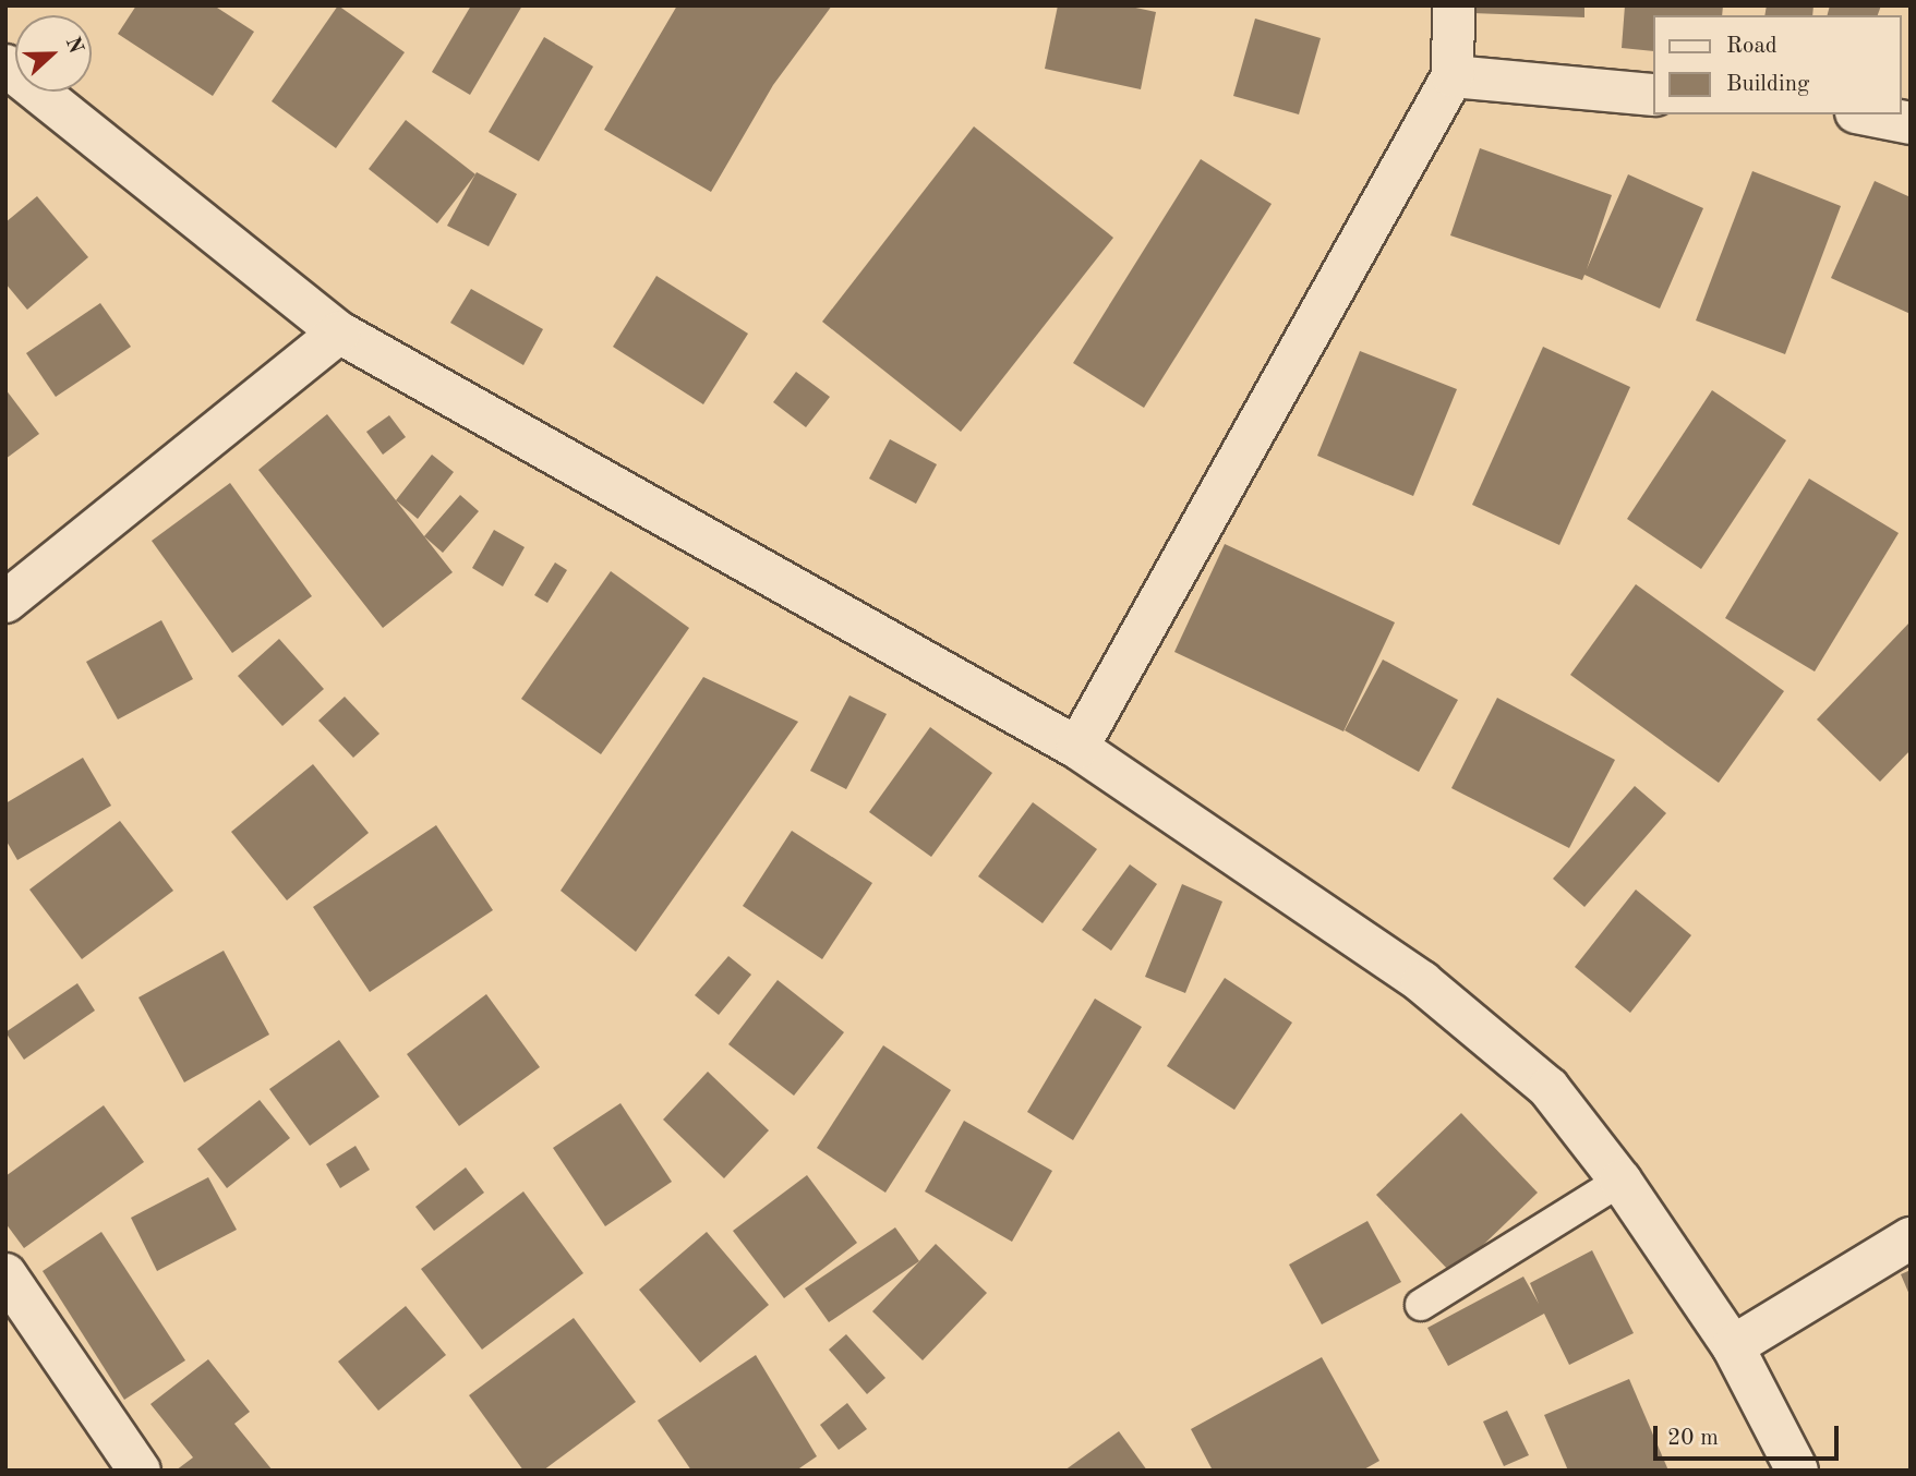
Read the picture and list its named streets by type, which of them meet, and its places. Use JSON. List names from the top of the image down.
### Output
{
  "legend": ["Road", "Building"],
  "scale_bar": "20 m",
  "north": "right"
}
